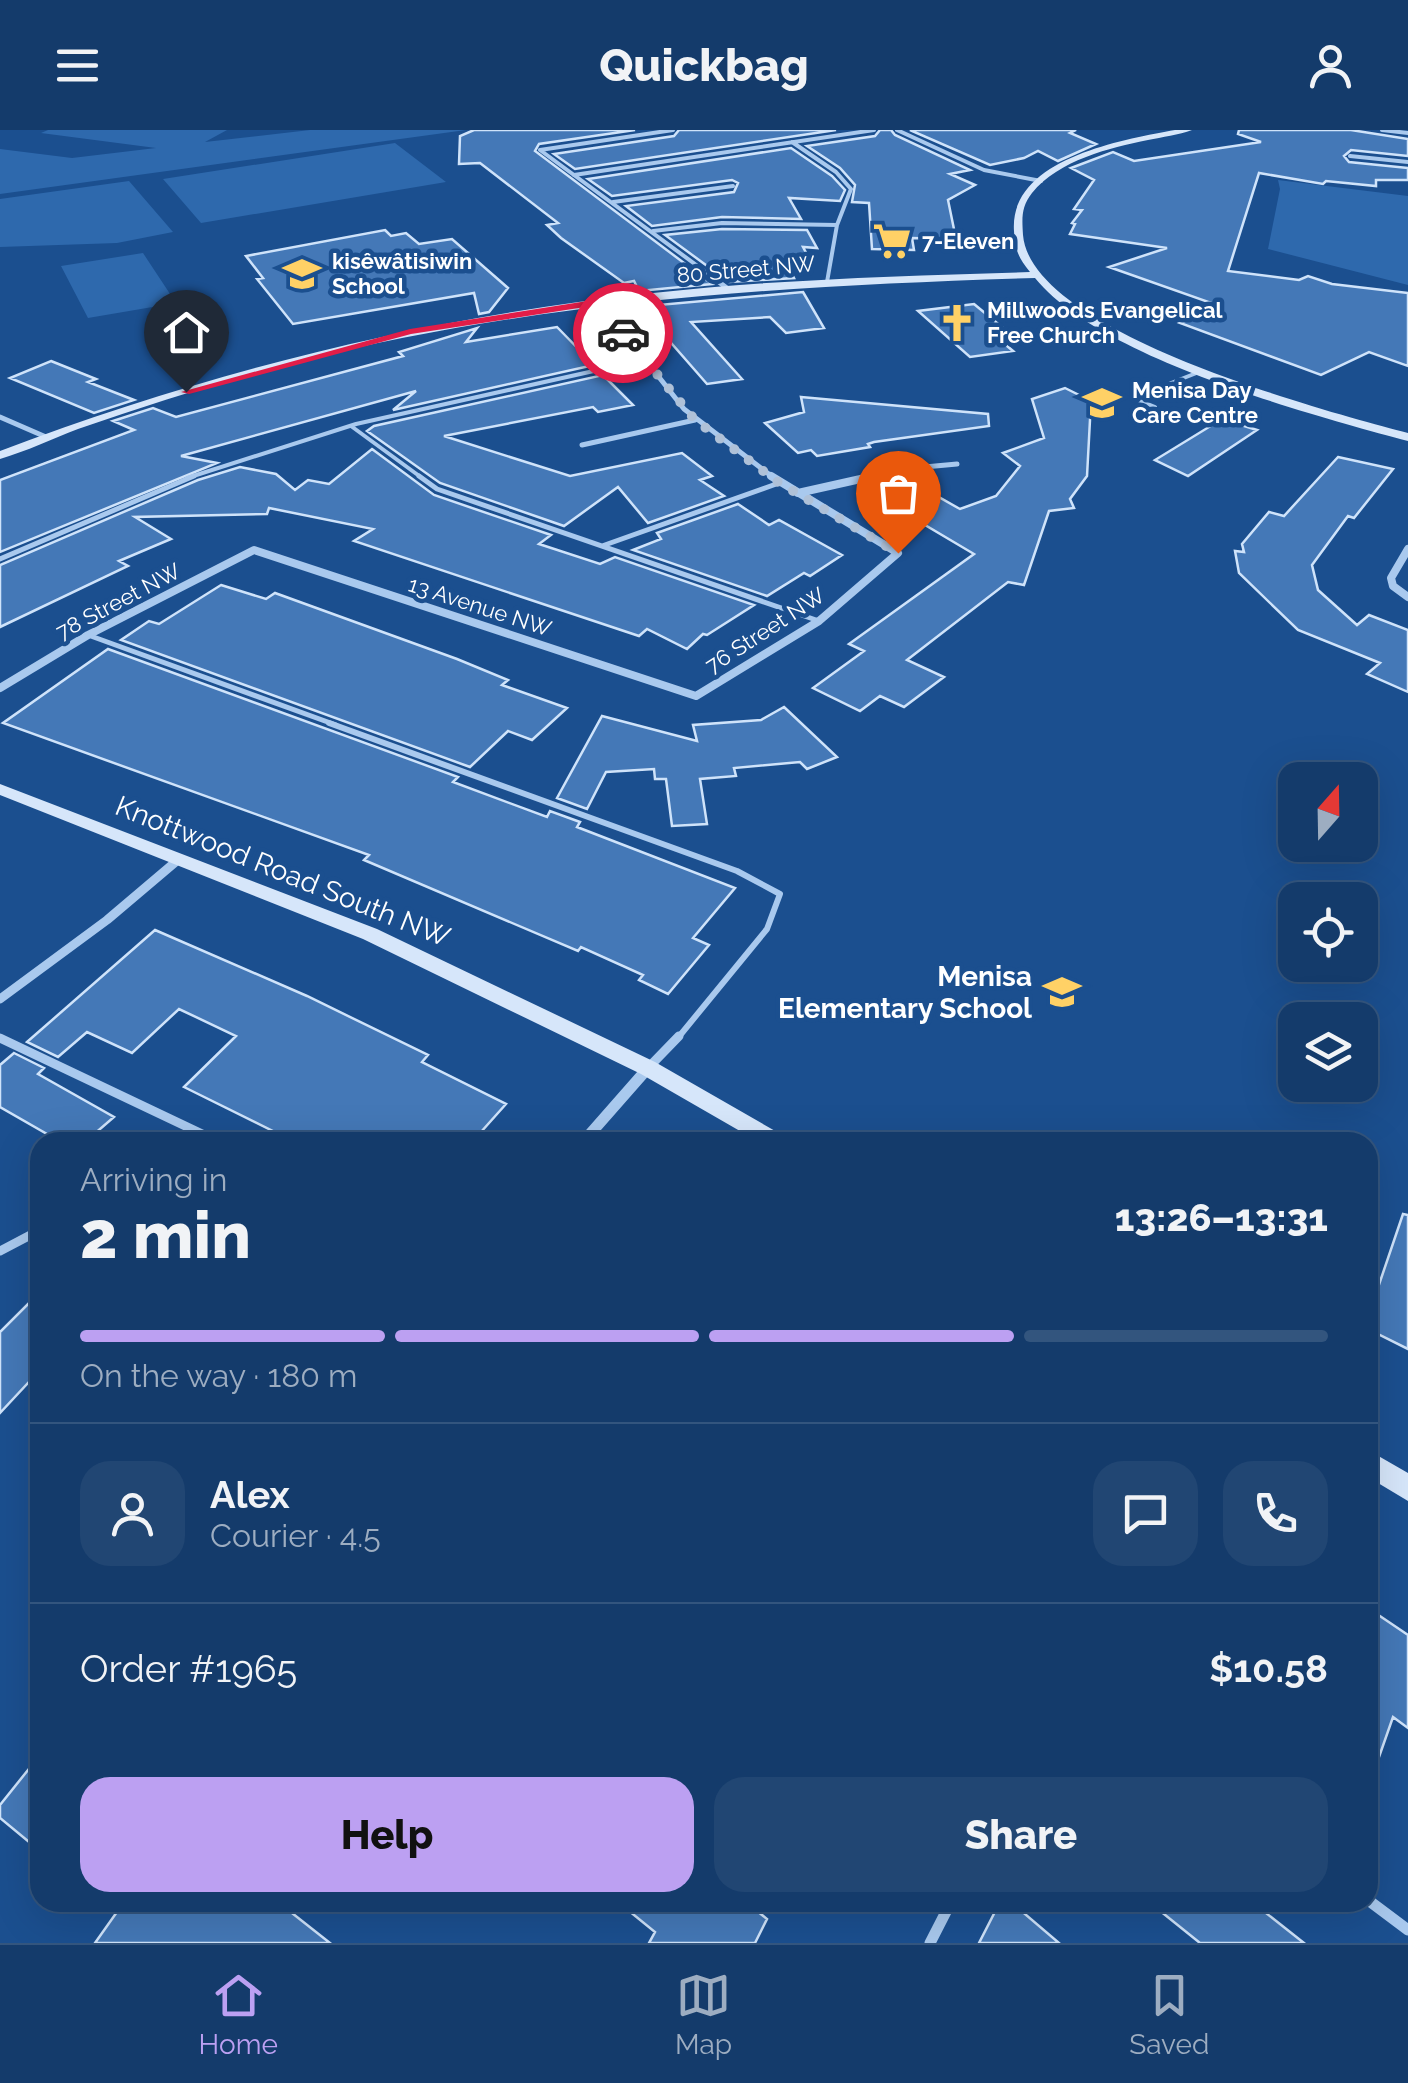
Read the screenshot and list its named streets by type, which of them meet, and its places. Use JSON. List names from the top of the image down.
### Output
{
  "streets": {
    "street": [
      "80 Street NW",
      "78 Street NW",
      "13 Avenue NW",
      "76 Street NW",
      "Knottwood Road South NW"
    ]
  },
  "crossings": [
    ["78 Street NW", "13 Avenue NW"],
    ["13 Avenue NW", "76 Street NW"]
  ],
  "places": {
    "supermarket": ["7-Eleven"],
    "school or university": ["kisêwâtisiwin School", "Menisa Day Care Centre", "Menisa Elementary School"],
    "church": ["Millwoods Evangelical Free Church"]
  },
  "north": "top",
  "page": {
    "header": "Quickbag",
    "heading": ["2 min", "Arriving in", "13:26–13:31"],
    "panel": [
      "Alex",
      "Courier · 4.5",
      "Order #1965",
      "$10.58"
    ],
    "bar": "On the way · 180 m",
    "buttons": ["Help", "Share"],
    "tabs": ["Home", "Map", "Saved"]
  }
}
